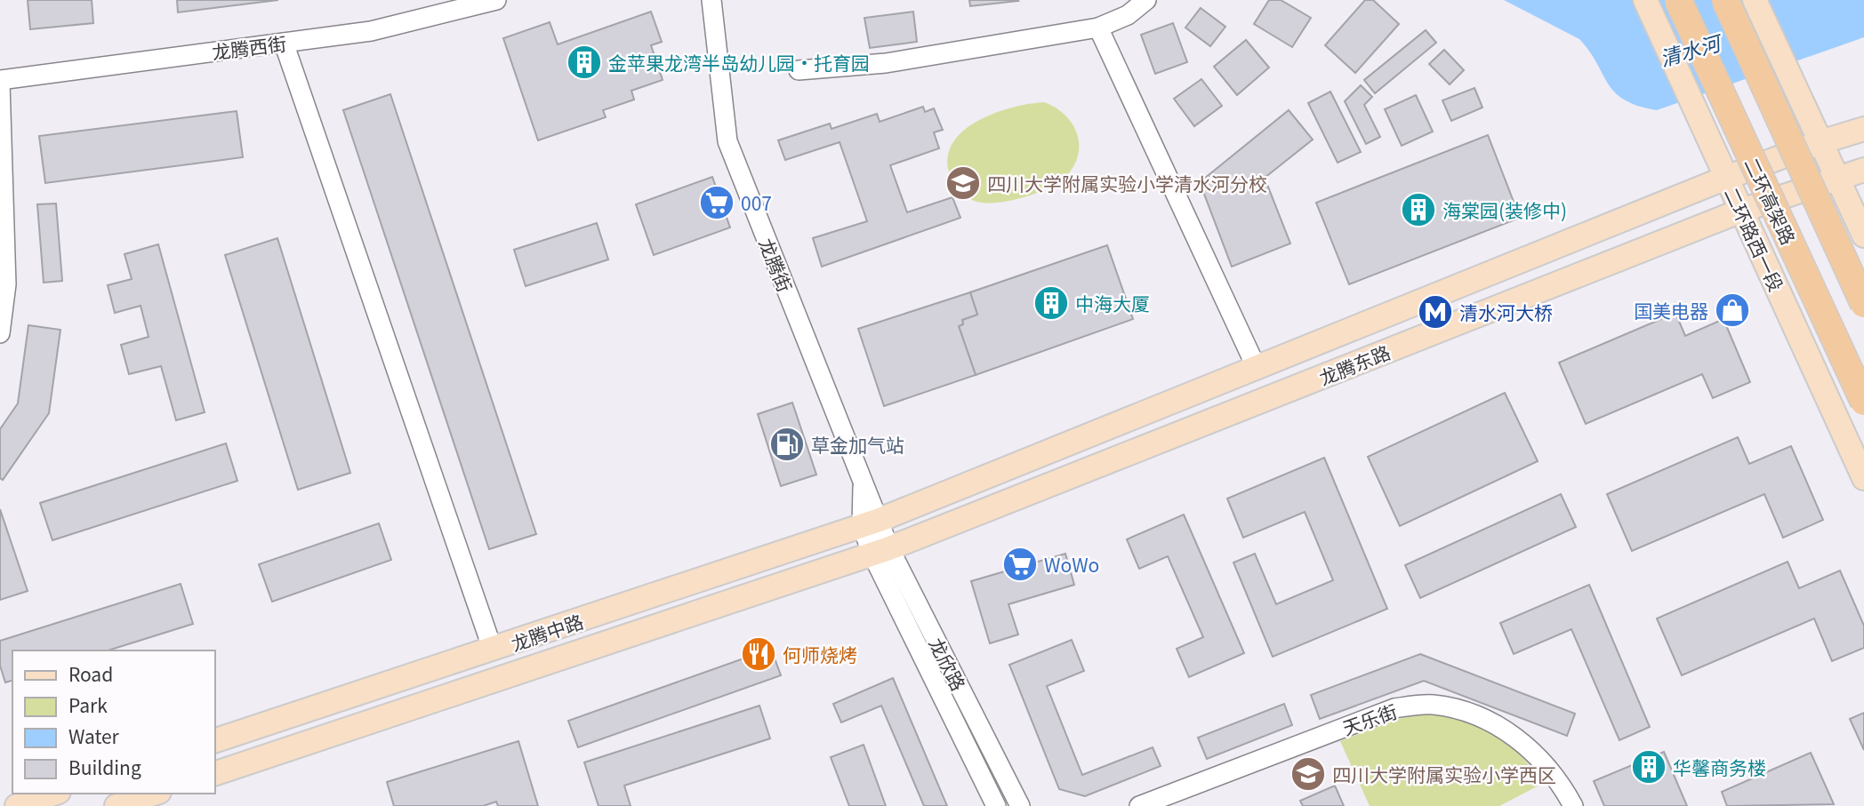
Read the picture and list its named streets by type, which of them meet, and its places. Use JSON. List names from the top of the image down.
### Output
{
  "streets": {
    "highway": ["二环高架路"],
    "main road": ["二环路西一段", "龙腾东路", "龙腾中路"],
    "street": [
      "龙腾西街",
      "龙腾街",
      "龙欣路",
      "天乐街"
    ]
  },
  "crossings": [
    ["二环路西一段", "龙腾东路"],
    ["龙腾街", "龙腾东路"],
    ["龙腾街", "龙腾中路"],
    ["龙腾街", "龙欣路"],
    ["龙腾东路", "龙腾中路"],
    ["龙腾东路", "龙欣路"],
    ["龙腾中路", "龙欣路"]
  ],
  "water": ["清水河"],
  "places": {
    "building": [
      "金苹果龙湾半岛幼儿园·托育园",
      "海棠园(装修中)",
      "中海大厦",
      "华馨商务楼"
    ],
    "school or university": ["四川大学附属实验小学清水河分校", "四川大学附属实验小学西区"],
    "supermarket": ["007", "WoWo"],
    "shop": ["国美电器"],
    "metro station": ["清水河大桥"],
    "fuel station": ["草金加气站"],
    "restaurant": ["何师烧烤"]
  },
  "legend": [
    "Road",
    "Park",
    "Water",
    "Building"
  ]
}
